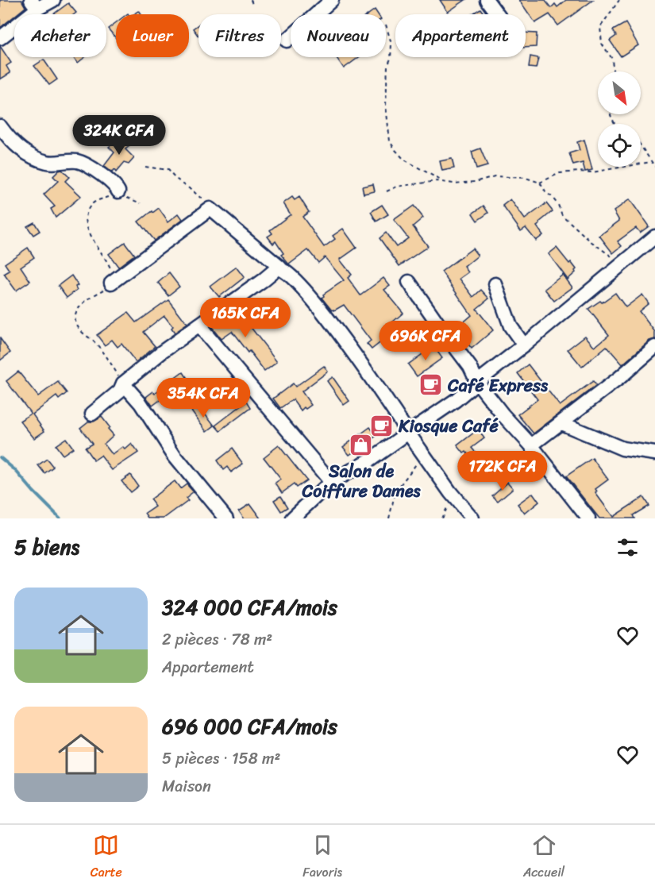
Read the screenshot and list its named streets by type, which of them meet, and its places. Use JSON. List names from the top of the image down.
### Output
{
  "places": {
    "cafe": ["Café Express", "Kiosque Café"],
    "shop": ["Salon de Coiffure Dames"]
  },
  "north": "bottom right",
  "page": {
    "chip": [
      "Acheter",
      "Louer",
      "Filtres",
      "Nouveau",
      "Appartement"
    ],
    "price": [
      "324K CFA",
      "165K CFA",
      "696K CFA",
      "354K CFA",
      "172K CFA"
    ],
    "heading": "5 biens",
    "list": [
      {
        "name": "324 000 CFA/mois",
        "note": "2 pièces · 78 m² · Appartement"
      },
      {
        "name": "696 000 CFA/mois",
        "note": "5 pièces · 158 m² · Maison"
      }
    ],
    "tabs": ["Carte", "Favoris", "Accueil"]
  }
}
